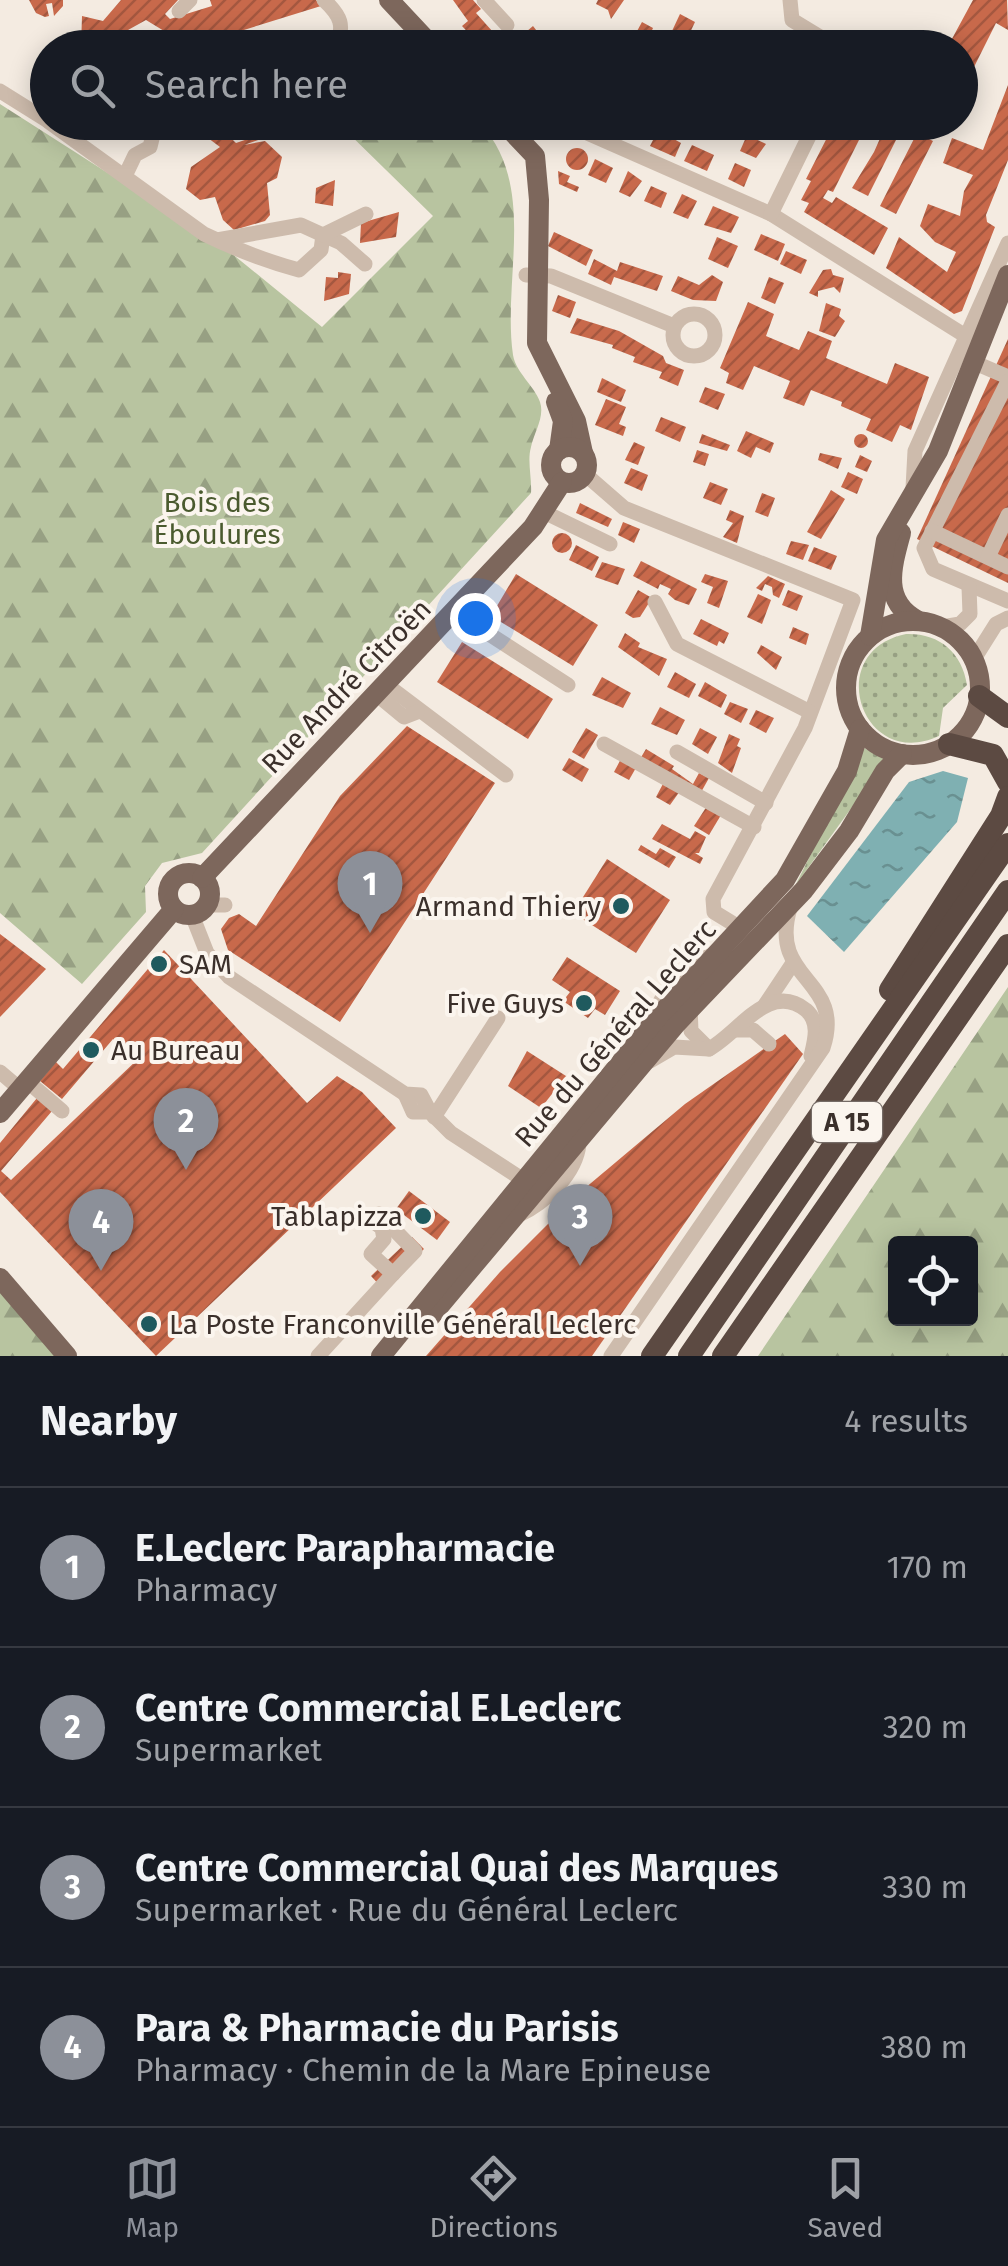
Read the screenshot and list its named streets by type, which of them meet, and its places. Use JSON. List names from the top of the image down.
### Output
{
  "streets": {
    "highway": ["A 15"],
    "main road": ["Rue André Citroën", "Rue du Général Leclerc"]
  },
  "parks": ["Bois des Éboulures"],
  "places": [
    "Armand Thiery",
    "SAM",
    "Five Guys",
    "Au Bureau",
    "Tablapizza",
    "La Poste Franconville Général Leclerc"
  ],
  "page": {
    "search": "Search here",
    "pins": [
      "1",
      "2",
      "3",
      "4"
    ],
    "heading": ["Nearby", "4 results"],
    "list": [
      {
        "mark": "1",
        "name": "E.Leclerc Parapharmacie",
        "note": "Pharmacy",
        "value": "170 m"
      },
      {
        "mark": "2",
        "name": "Centre Commercial E.Leclerc",
        "note": "Supermarket",
        "value": "320 m"
      },
      {
        "mark": "3",
        "name": "Centre Commercial Quai des Marques",
        "note": "Supermarket · Rue du Général Leclerc",
        "value": "330 m"
      },
      {
        "mark": "4",
        "name": "Para & Pharmacie du Parisis",
        "note": "Pharmacy · Chemin de la Mare Epineuse",
        "value": "380 m"
      }
    ],
    "nav": ["Map", "Directions", "Saved"]
  }
}
